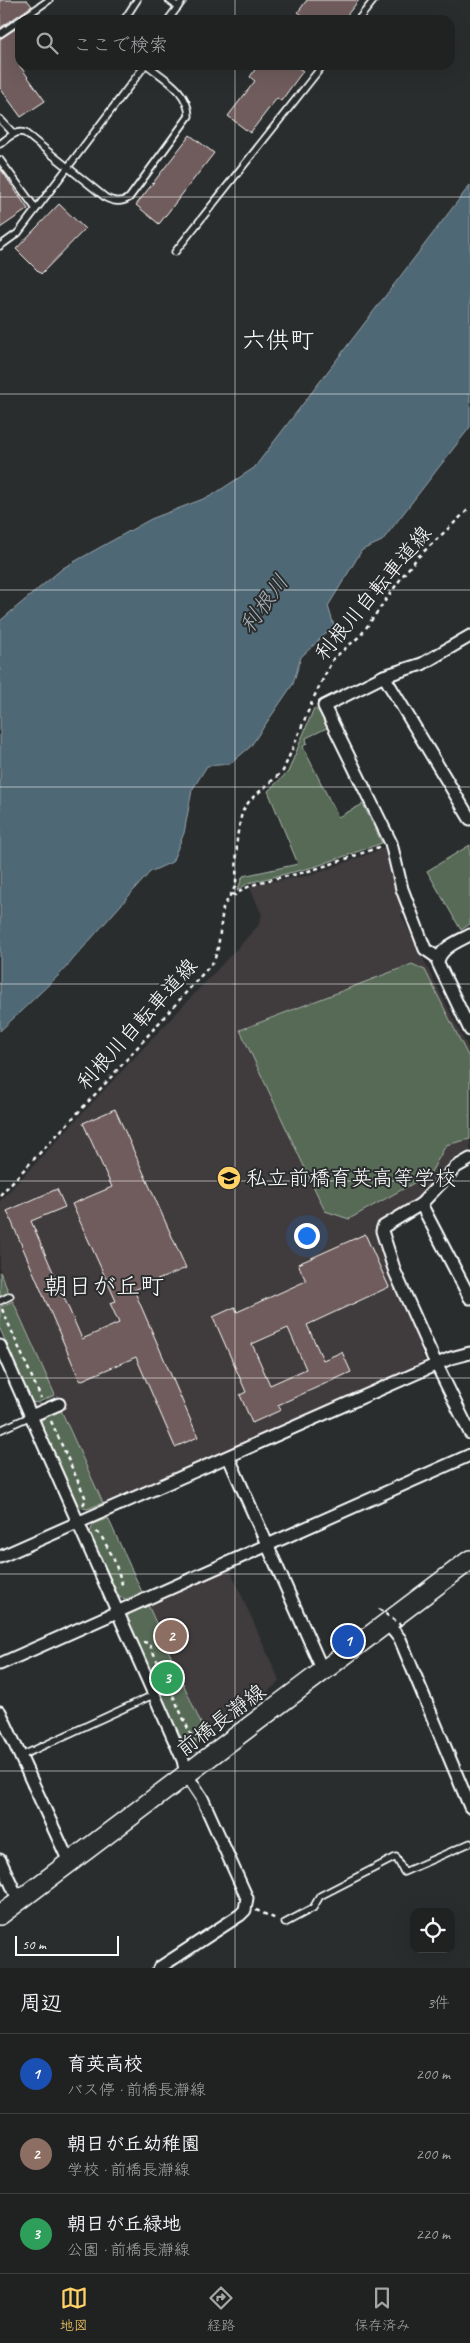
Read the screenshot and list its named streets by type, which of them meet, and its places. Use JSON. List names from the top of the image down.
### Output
{
  "streets": {
    "main road": ["前橋長瀞線"],
    "path": ["利根川自転車道線"]
  },
  "districts": ["六供町", "朝日が丘町"],
  "water": ["利根川"],
  "places": {
    "school or university": ["私立前橋育英高等学校"]
  },
  "scale_bar": "50 m",
  "page": {
    "search": "ここで検索",
    "pins": ["2", "1", "3"],
    "scale": "50 m",
    "heading": ["周辺", "3件"],
    "list": [
      {
        "mark": "1",
        "name": "育英高校",
        "note": "バス停 · 前橋長瀞線",
        "value": "200 m"
      },
      {
        "mark": "2",
        "name": "朝日が丘幼稚園",
        "note": "学校 · 前橋長瀞線",
        "value": "200 m"
      },
      {
        "mark": "3",
        "name": "朝日が丘緑地",
        "note": "公園 · 前橋長瀞線",
        "value": "220 m"
      }
    ],
    "nav": ["地図", "経路", "保存済み"]
  }
}
